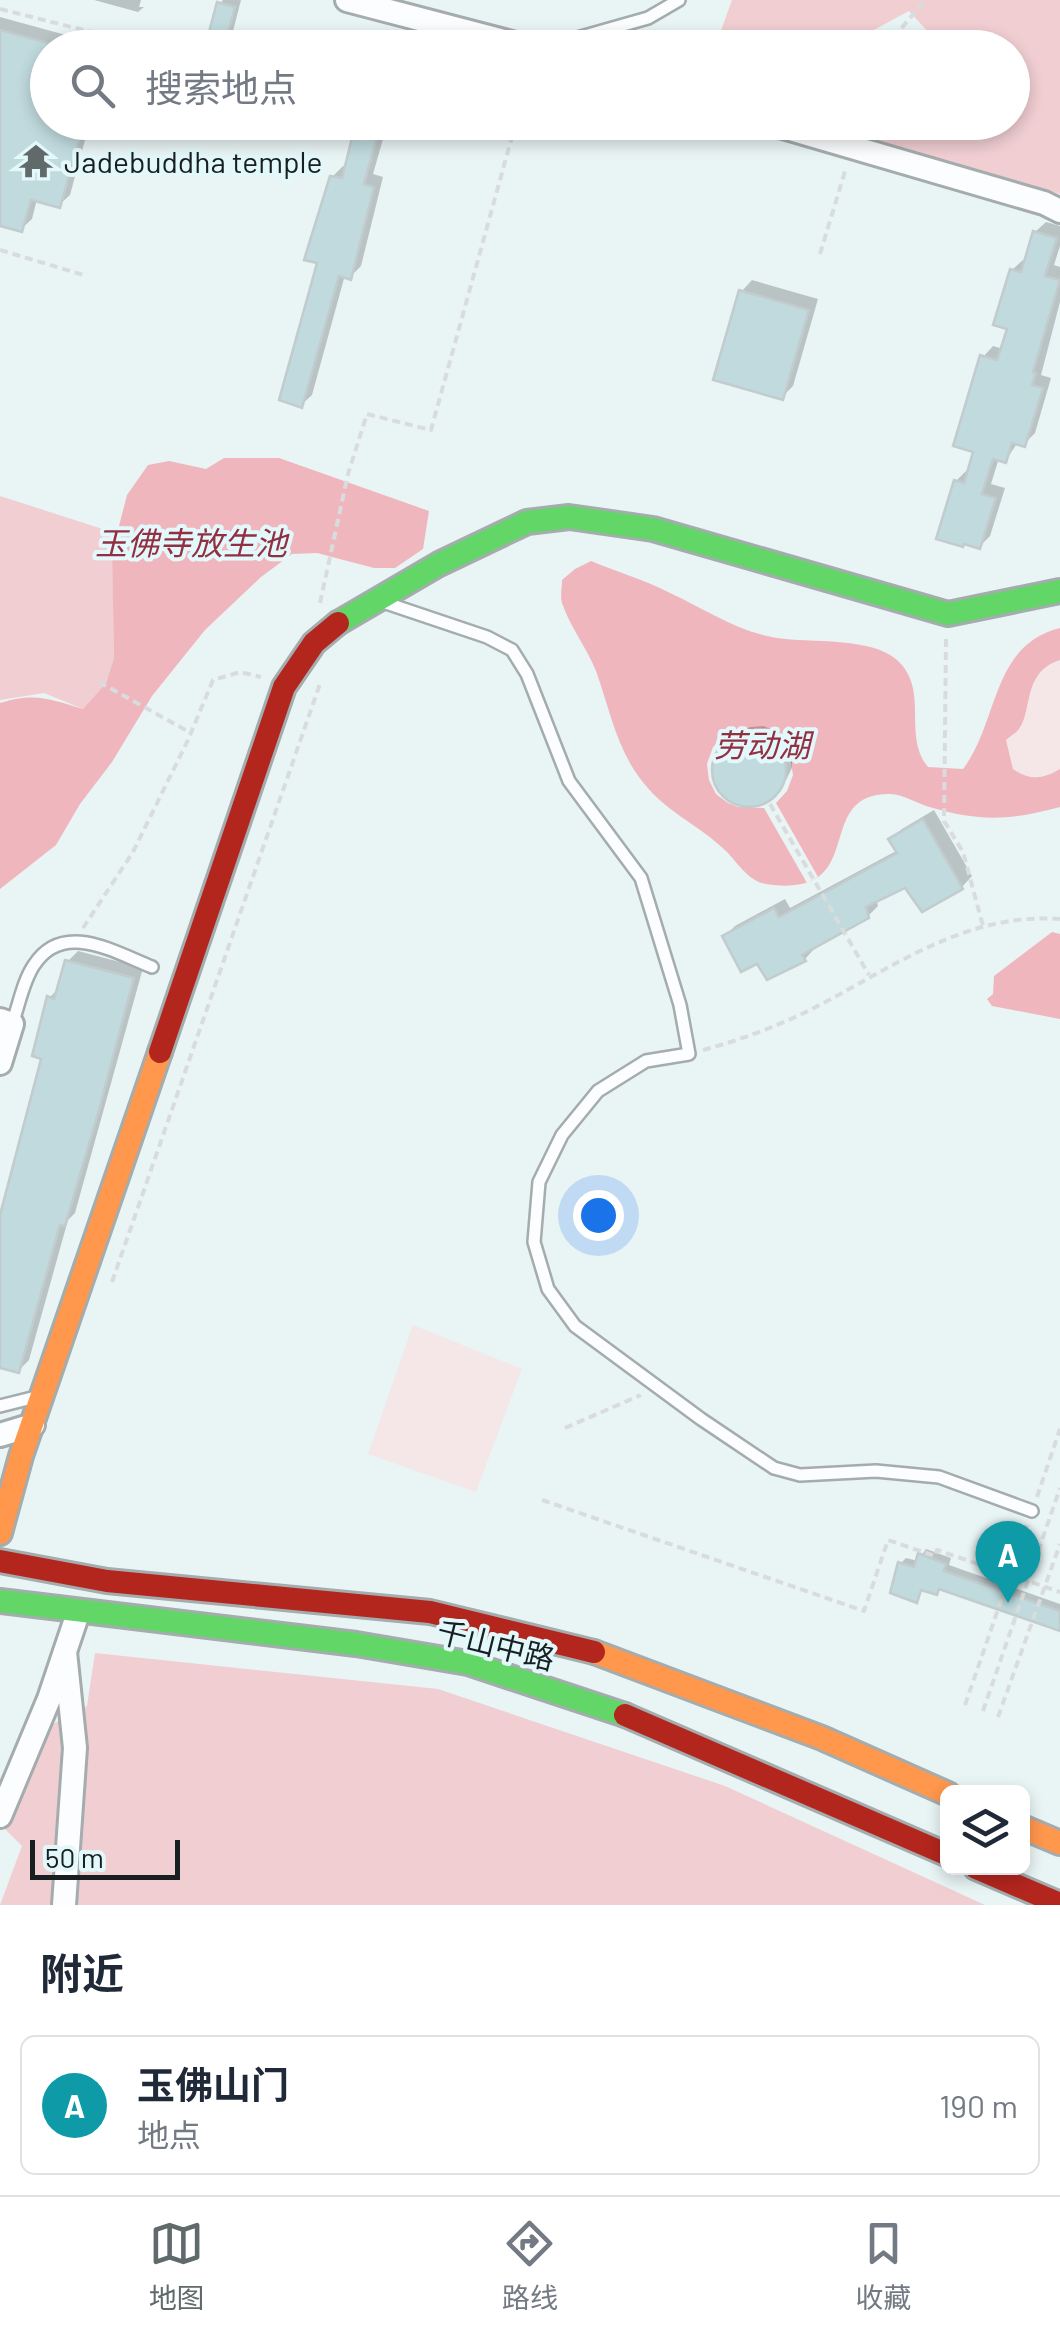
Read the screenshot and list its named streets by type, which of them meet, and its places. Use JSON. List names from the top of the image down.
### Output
{
  "streets": {
    "main road": ["千山中路"]
  },
  "water": ["玉佛寺放生池", "劳动湖"],
  "places": {
    "temple": ["Jadebuddha temple"]
  },
  "scale_bar": "50 m",
  "page": {
    "search": "搜索地点",
    "pins": "A",
    "scale": "50 m",
    "heading": "附近",
    "list": [
      {
        "mark": "A",
        "name": "玉佛山门",
        "note": "地点",
        "value": "190 m"
      }
    ],
    "nav": ["地图", "路线", "收藏"]
  }
}
